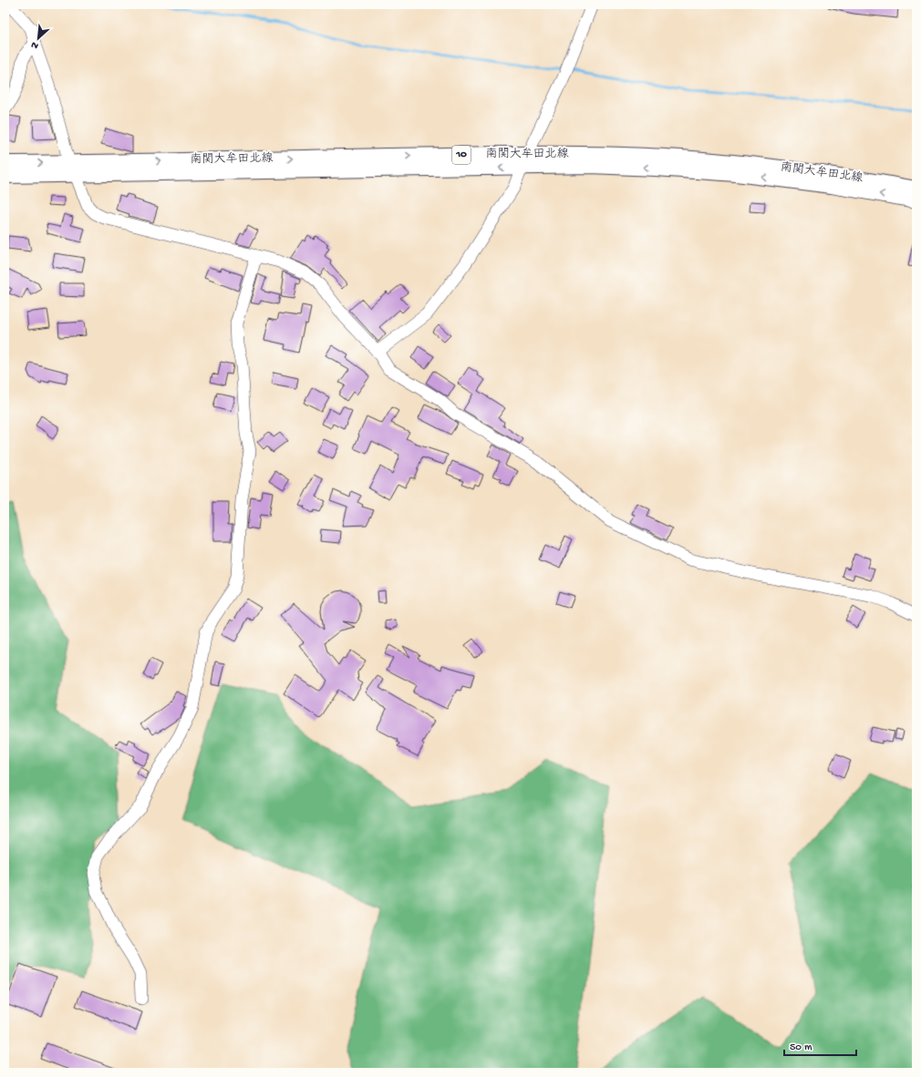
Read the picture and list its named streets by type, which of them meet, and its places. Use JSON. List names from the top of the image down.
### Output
{
  "streets": {
    "main road": ["南関大牟田北線", "10"]
  },
  "scale_bar": "50 m",
  "north": "bottom left"
}
